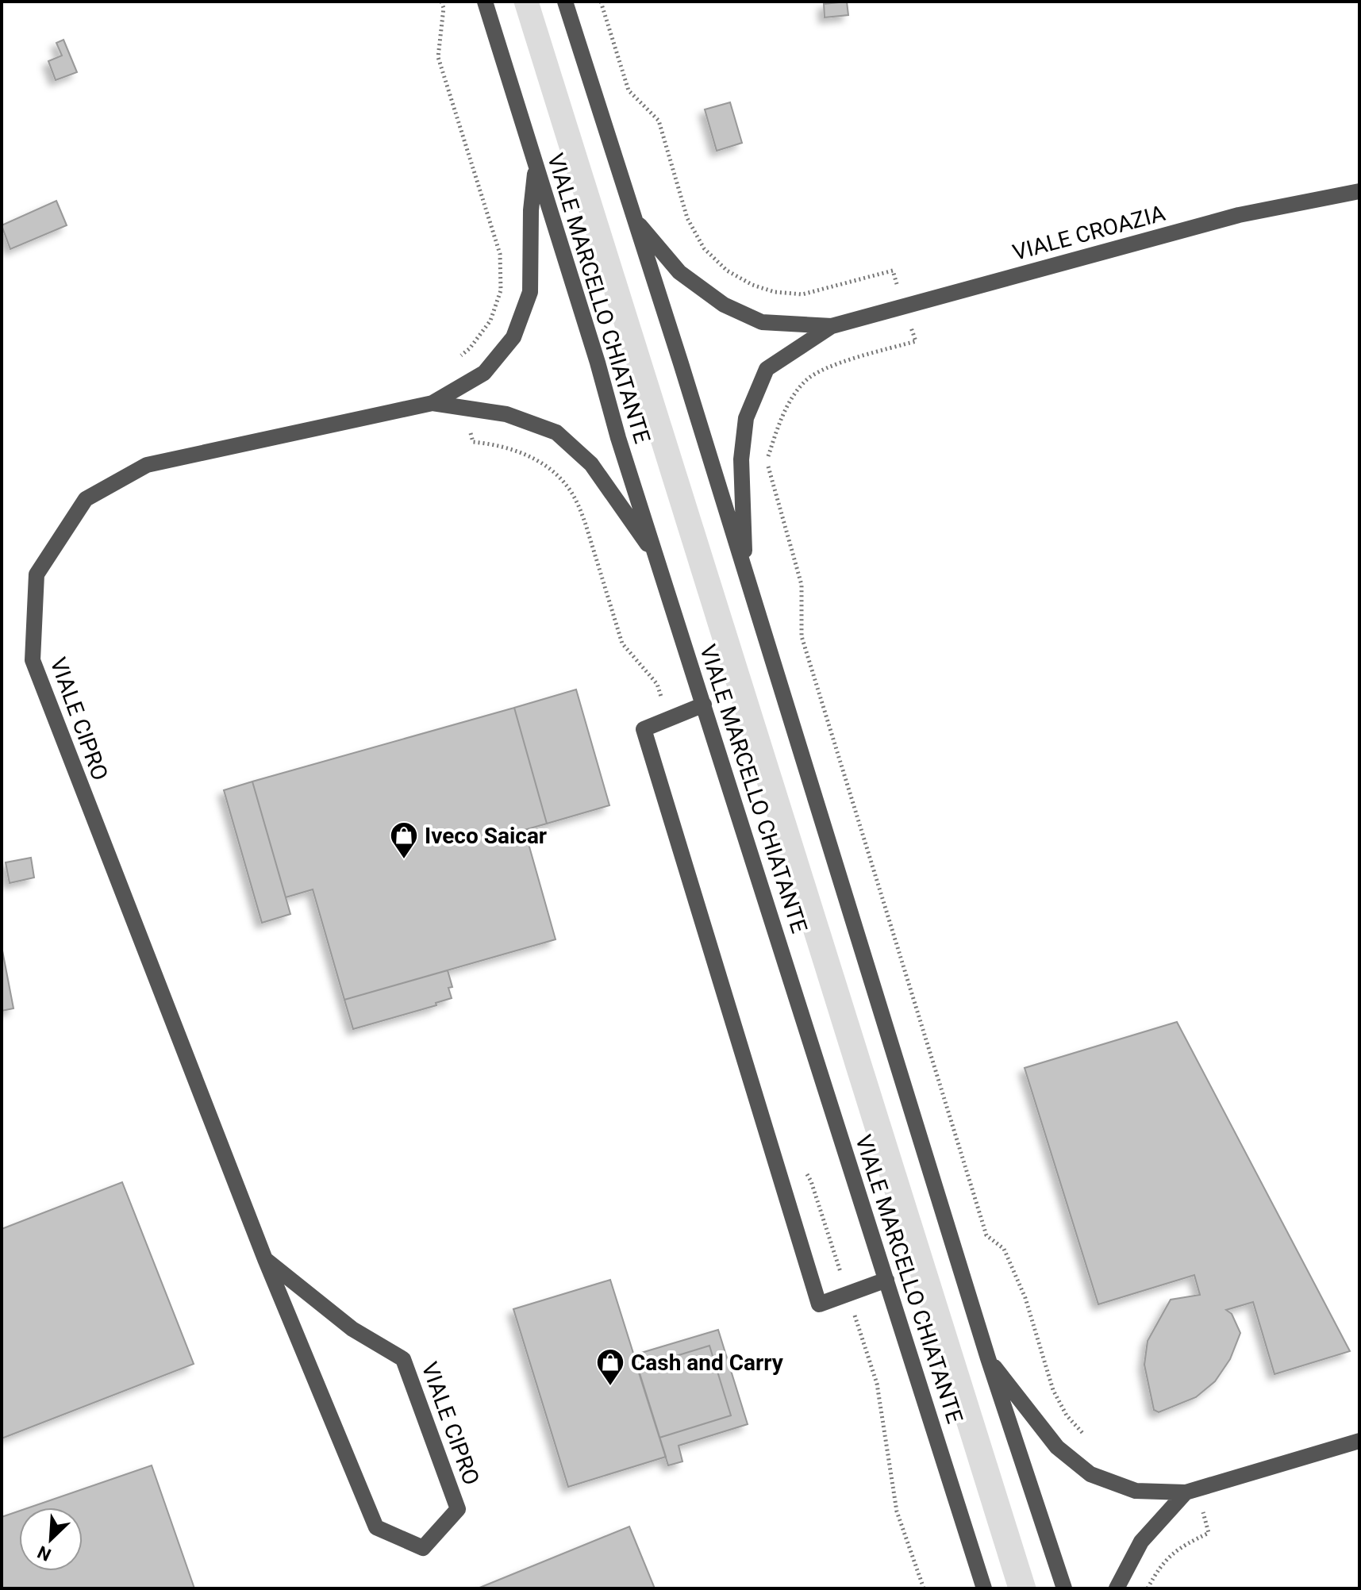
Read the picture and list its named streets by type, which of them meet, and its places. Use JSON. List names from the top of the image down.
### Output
{
  "streets": {
    "street": ["VIALE CROAZIA", "VIALE MARCELLO CHIATANTE", "VIALE CIPRO"]
  },
  "crossings": [
    ["VIALE MARCELLO CHIATANTE", "VIALE CIPRO"]
  ],
  "places": {
    "shop": ["Iveco Saicar", "Cash and Carry"]
  },
  "north": "bottom left"
}
